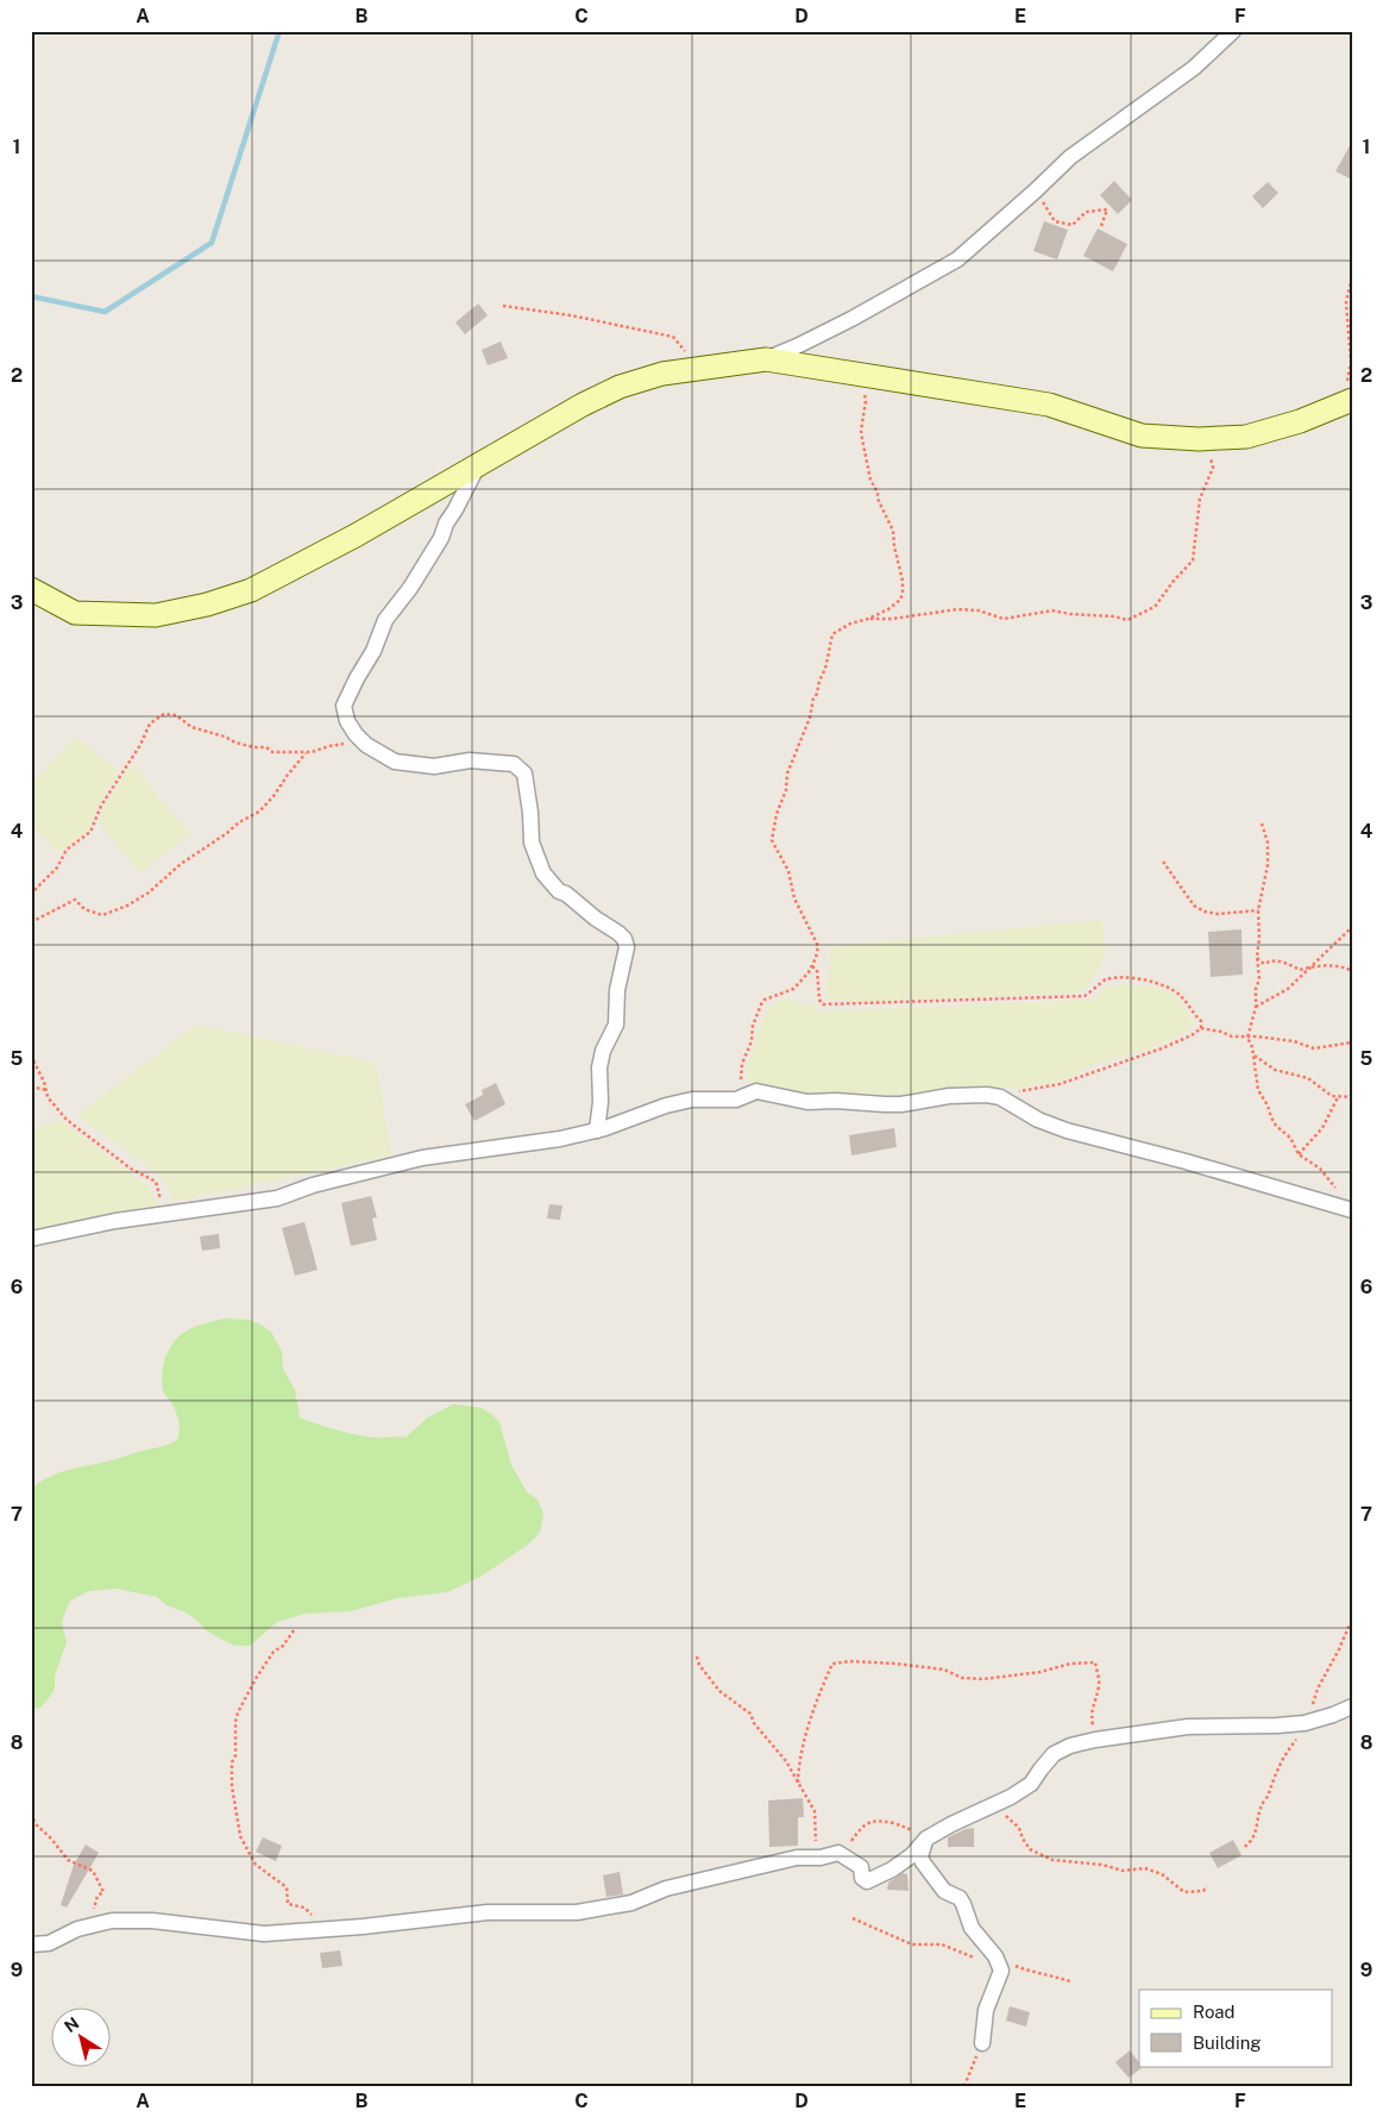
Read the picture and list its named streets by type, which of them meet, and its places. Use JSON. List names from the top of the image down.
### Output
{
  "legend": ["Road", "Building"],
  "north": "top left",
  "grid": {
    "columns": [
      "A",
      "B",
      "C",
      "D",
      "E",
      "F"
    ],
    "rows": [
      "1",
      "2",
      "3",
      "4",
      "5",
      "6",
      "7",
      "8",
      "9"
    ]
  }
}
